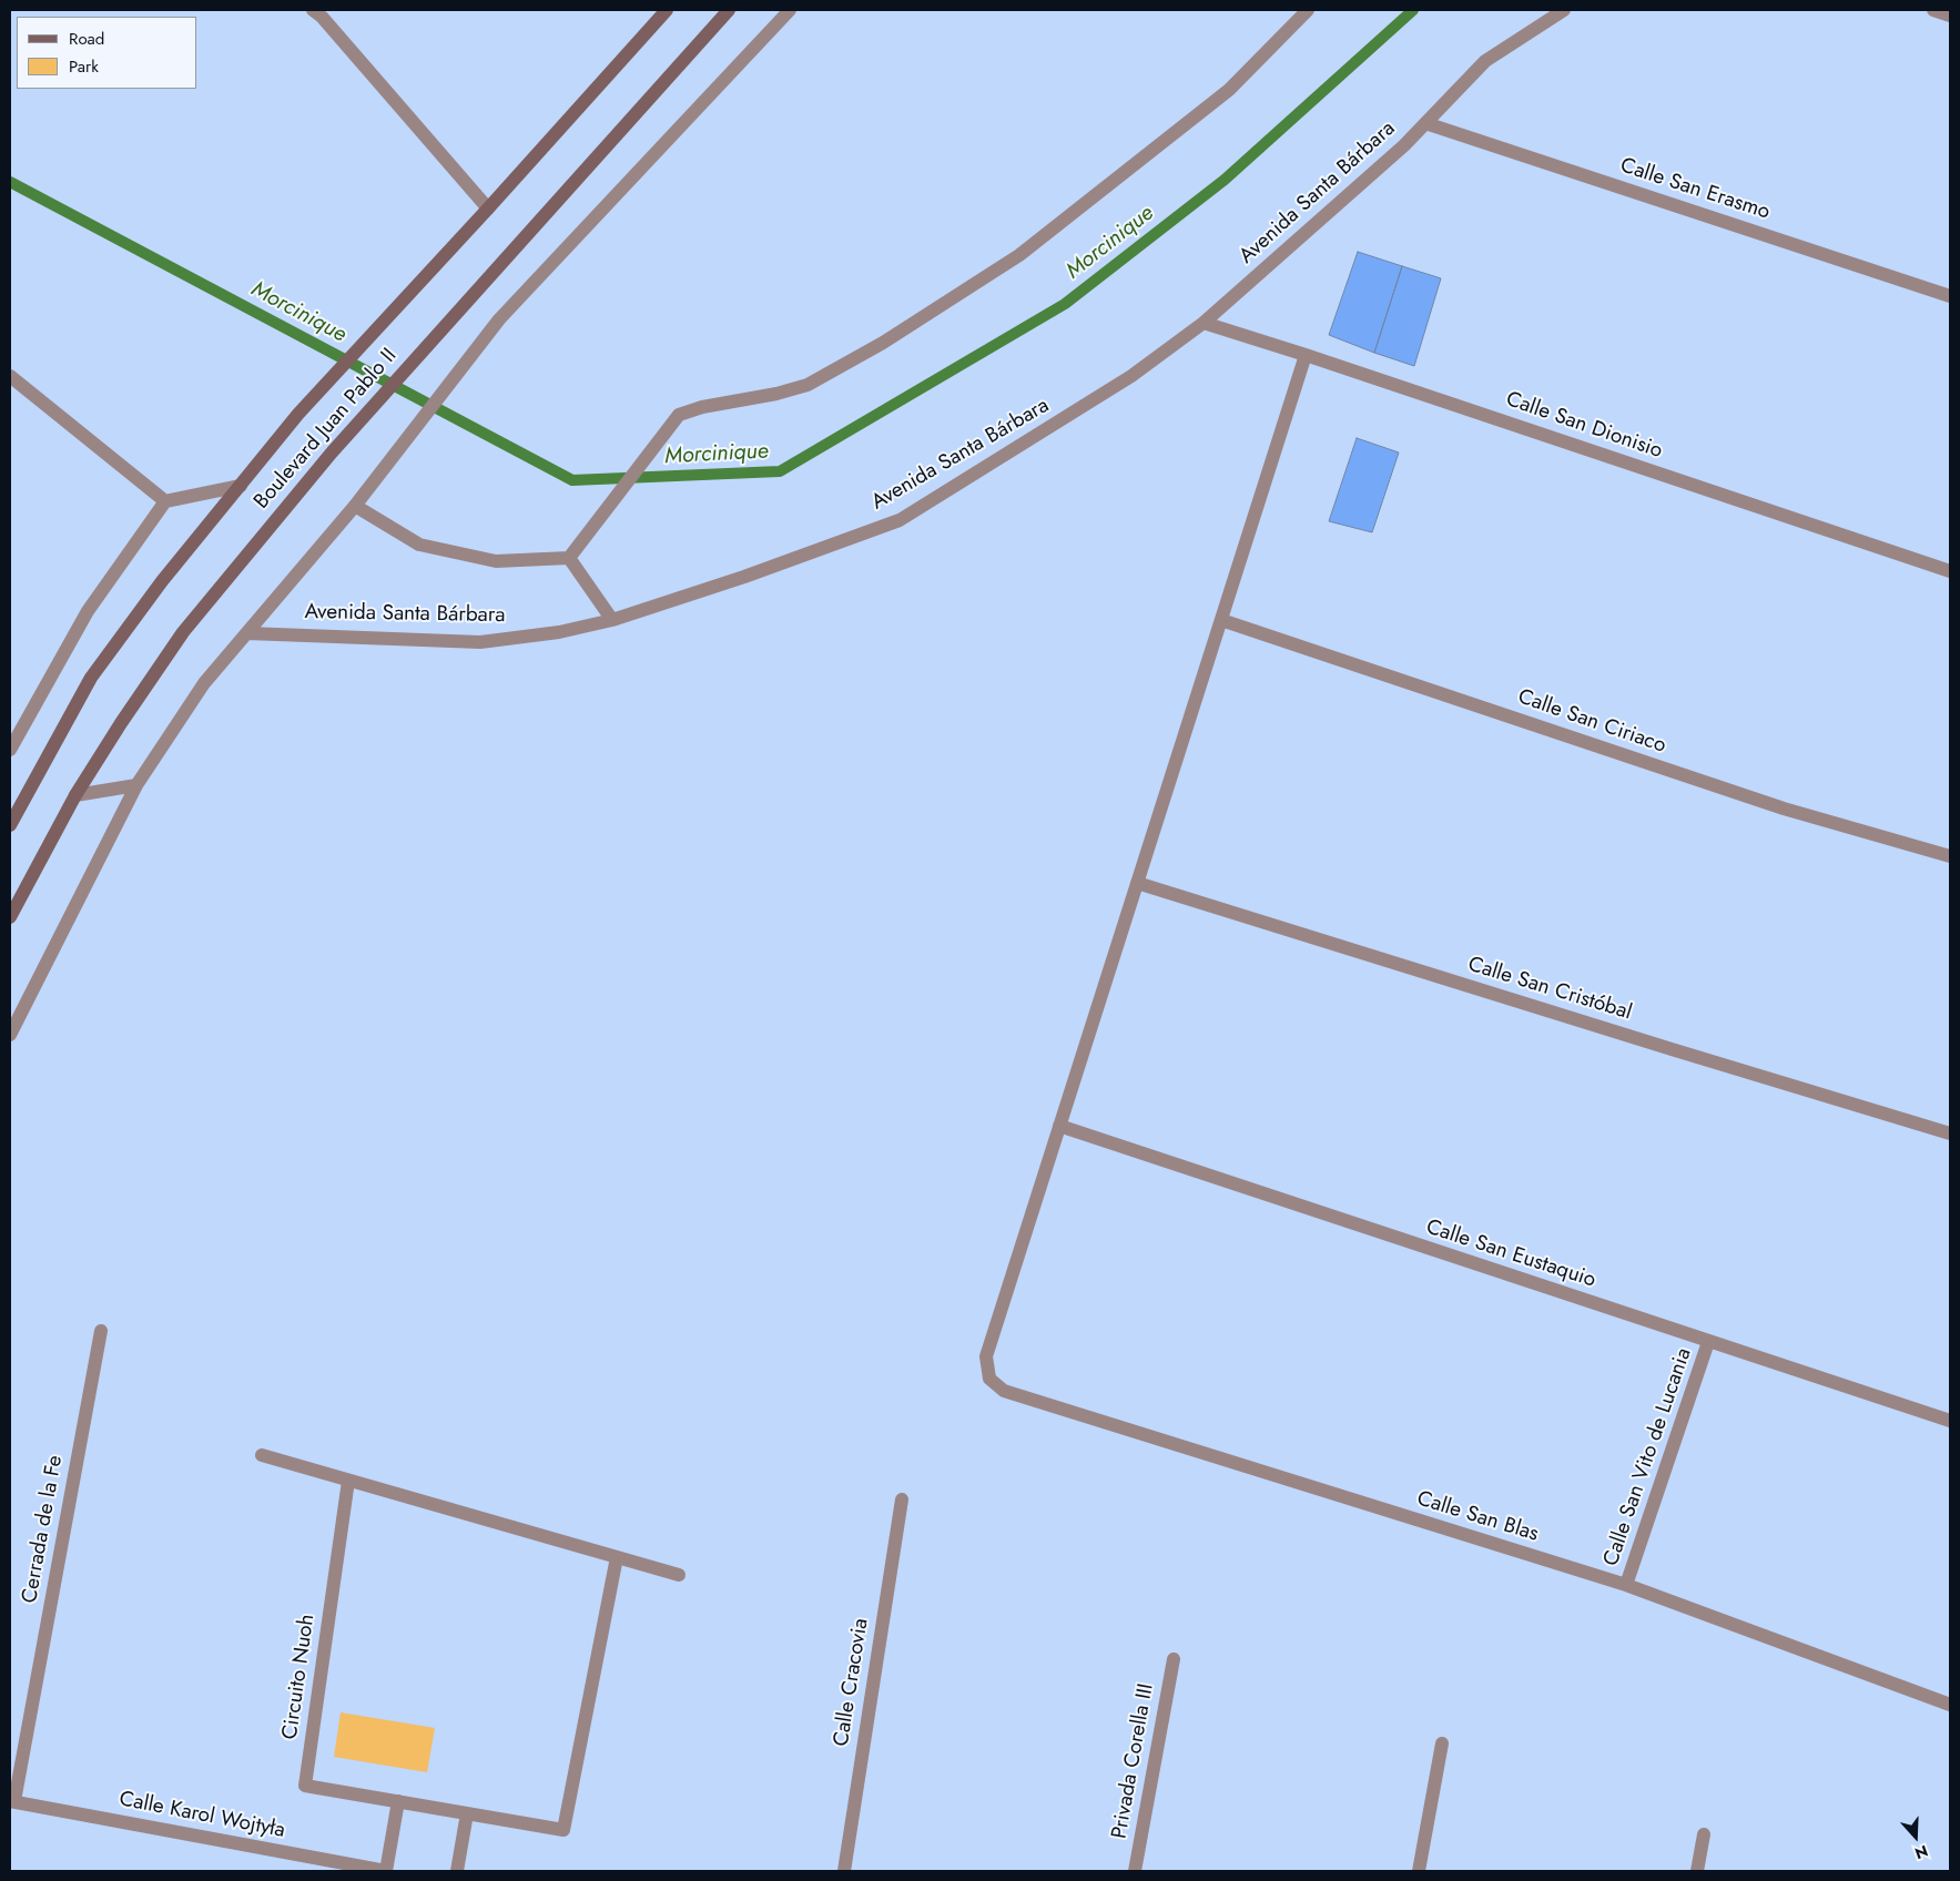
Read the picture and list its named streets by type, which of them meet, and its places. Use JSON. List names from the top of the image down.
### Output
{
  "streets": {
    "main road": ["Boulevard Juan Pablo II"],
    "street": [
      "Calle San Erasmo",
      "Avenida Santa Bárbara",
      "Calle San Dionisio",
      "Calle San Ciriaco",
      "Calle San Cristóbal",
      "Calle San Eustaquio",
      "Calle San Vito de Lucania",
      "Calle San Blas",
      "Cerrada de la Fe",
      "Circuito Nuoh",
      "Calle Cracovia",
      "Privada Corella III",
      "Calle Karol Wojtyła"
    ]
  },
  "crossings": [
    ["Calle San Erasmo", "Avenida Santa Bárbara"],
    ["Avenida Santa Bárbara", "Calle San Dionisio"],
    ["Calle San Eustaquio", "Calle San Vito de Lucania"],
    ["Calle San Eustaquio", "Calle San Blas"],
    ["Calle San Vito de Lucania", "Calle San Blas"],
    ["Cerrada de la Fe", "Calle Karol Wojtyła"]
  ],
  "water": ["Morcinique"],
  "legend": ["Road", "Park"],
  "north": "bottom"
}
